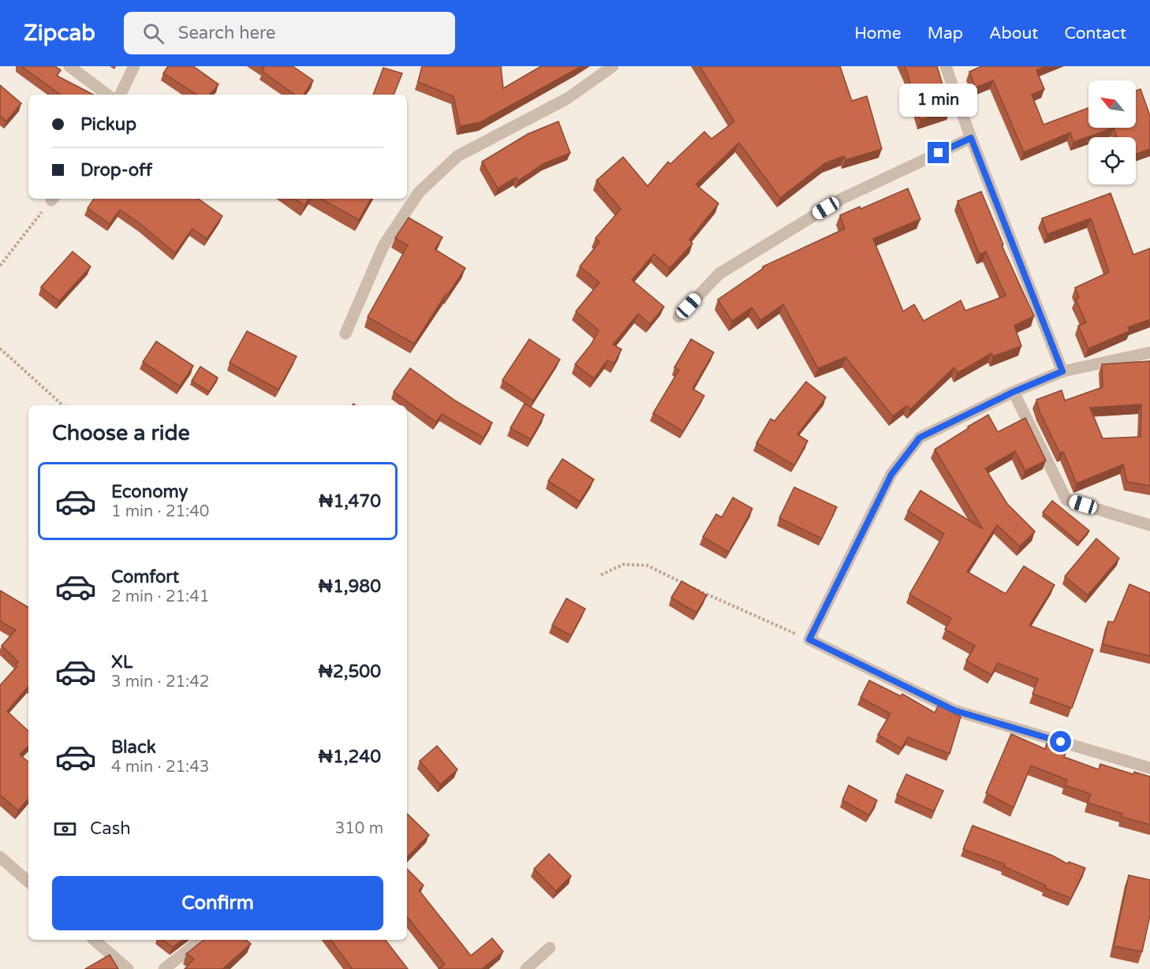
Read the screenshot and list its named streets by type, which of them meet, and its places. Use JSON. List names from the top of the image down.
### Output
{
  "north": "top left",
  "page": {
    "header": "Zipcab",
    "search": "Search here",
    "nav": [
      "Home",
      "Map",
      "About",
      "Contact"
    ],
    "bubble": "1 min",
    "banner": ["Pickup", "Drop-off"],
    "heading": "Choose a ride",
    "list": [
      {
        "name": "Economy",
        "note": "1 min · 21:40",
        "value": "₦1,470"
      },
      {
        "name": "Comfort",
        "note": "2 min · 21:41",
        "value": "₦1,980"
      },
      {
        "name": "XL",
        "note": "3 min · 21:42",
        "value": "₦2,500"
      },
      {
        "name": "Black",
        "note": "4 min · 21:43",
        "value": "₦1,240"
      }
    ],
    "pay": ["Cash", "310 m"],
    "buttons": "Confirm"
  }
}
